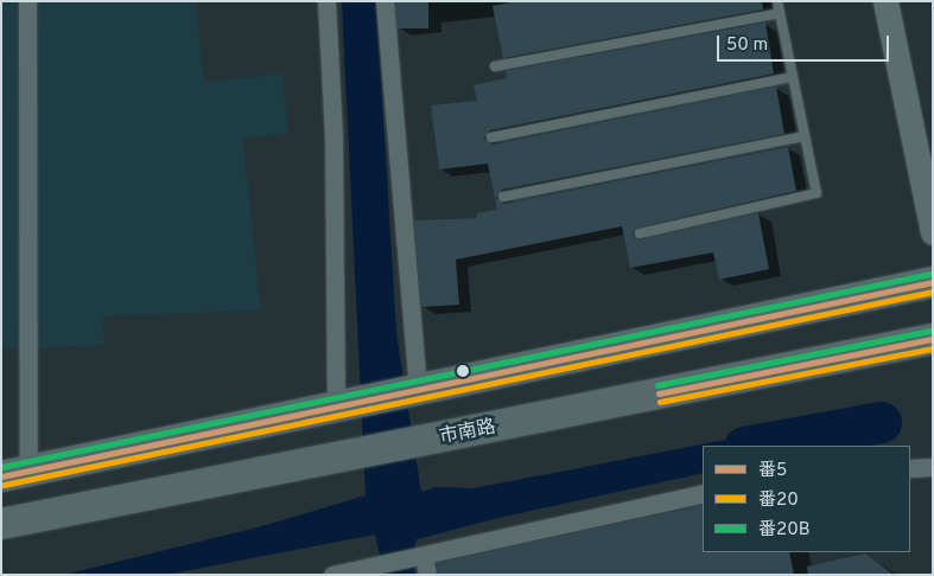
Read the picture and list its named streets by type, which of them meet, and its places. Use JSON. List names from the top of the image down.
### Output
{
  "streets": {
    "highway": ["市南路"]
  },
  "lines": ["transit line 番20B", "transit line 番5", "transit line 番20"],
  "legend": ["番5", "番20", "番20B"],
  "scale_bar": "50 m"
}
